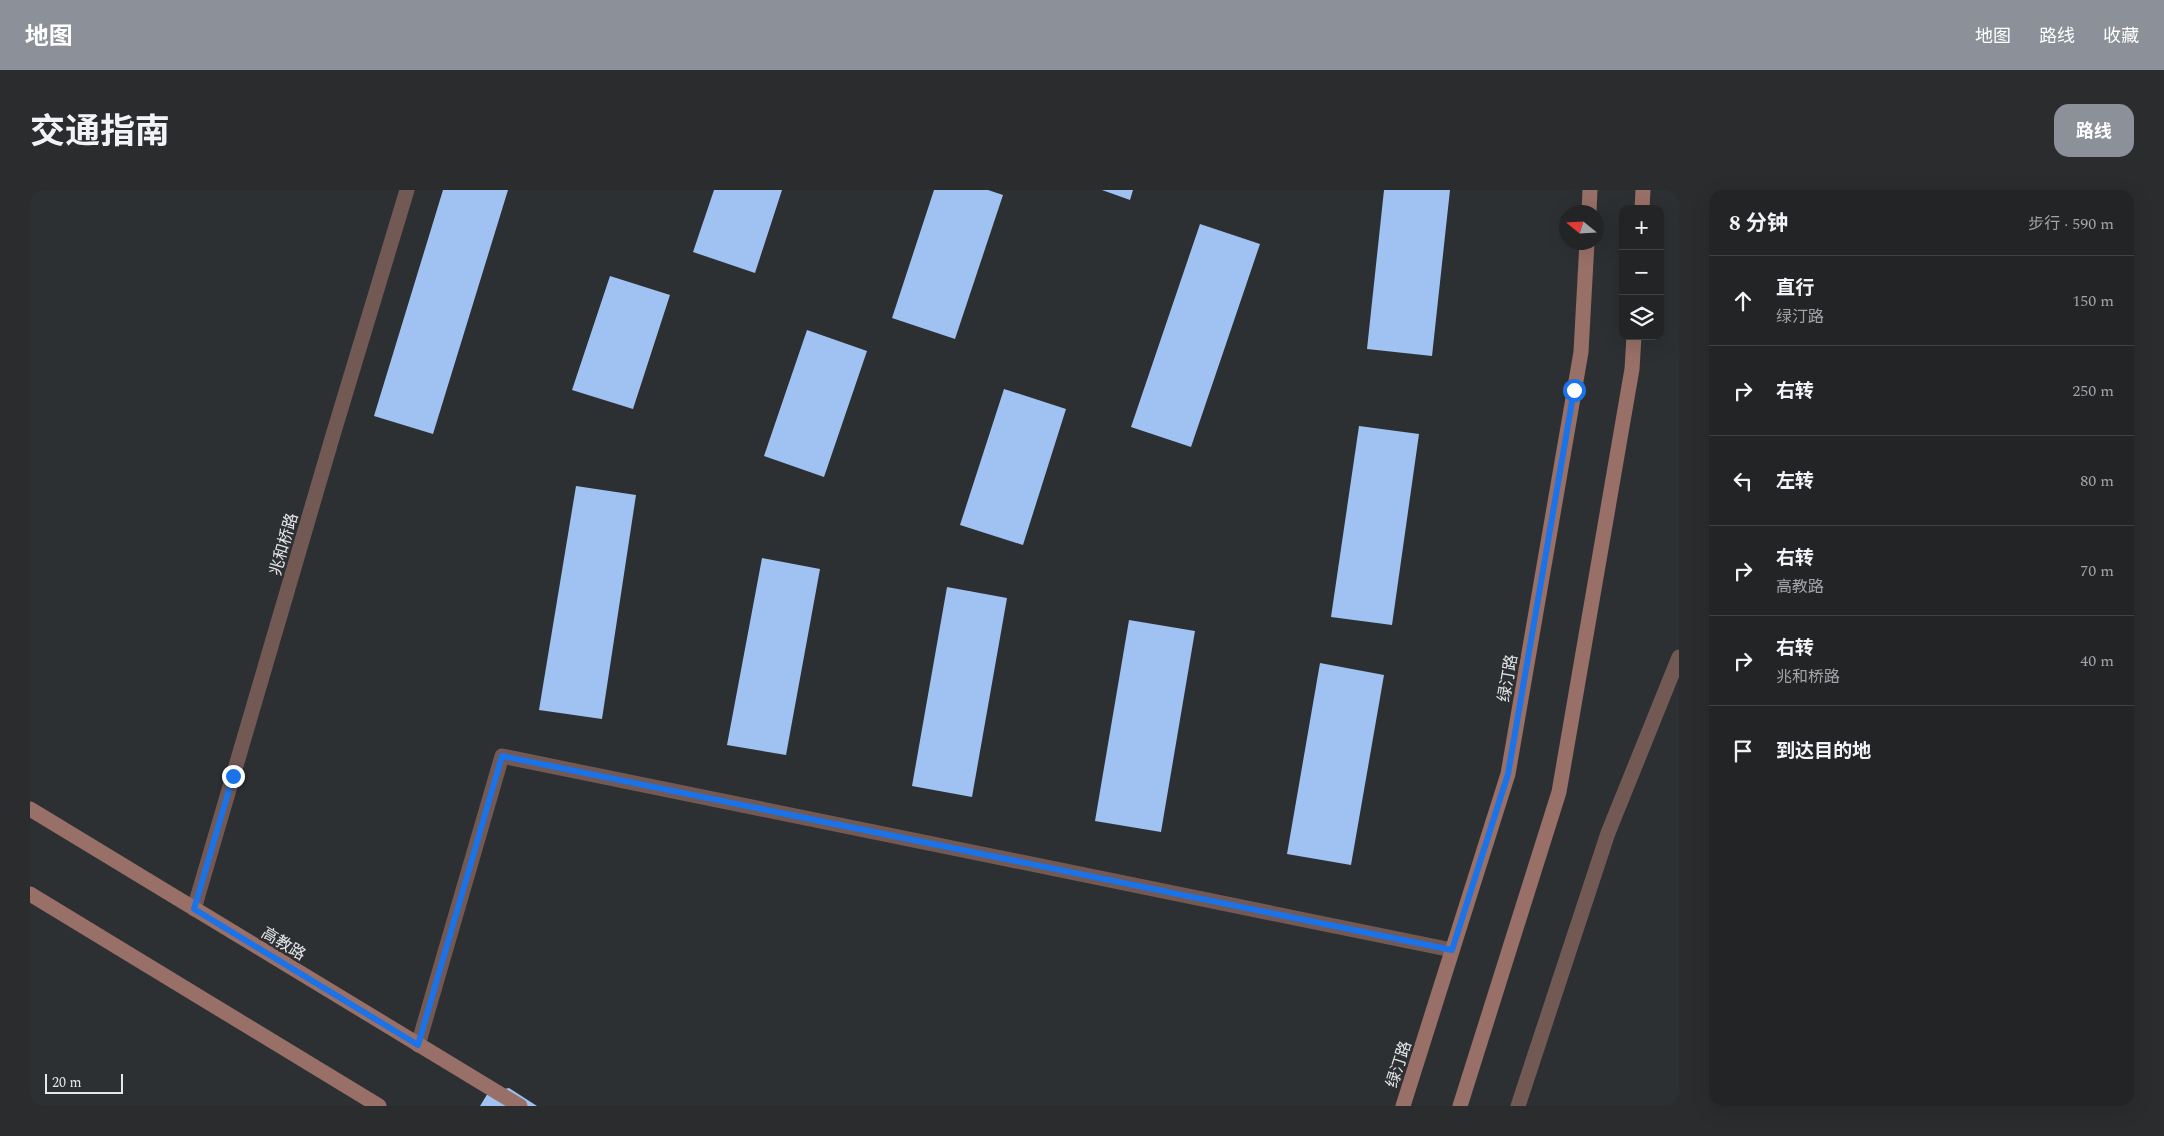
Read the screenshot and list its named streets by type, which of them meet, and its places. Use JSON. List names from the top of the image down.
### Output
{
  "streets": {
    "main road": ["绿汀路", "高教路"],
    "street": ["兆和桥路"]
  },
  "crossings": [
    ["兆和桥路", "高教路"]
  ],
  "scale_bar": "20 m",
  "north": "left",
  "page": {
    "header": "地图",
    "nav": ["地图", "路线", "收藏"],
    "title": "交通指南",
    "buttons": "路线",
    "heading": ["8 分钟", "步行 · 590 m"],
    "map_buttons": ["+", "−"],
    "list": [
      ["直行", "绿汀路", "150 m"],
      ["右转", "250 m"],
      ["左转", "80 m"],
      ["右转", "高教路", "70 m"],
      ["右转", "兆和桥路", "40 m"],
      "到达目的地"
    ],
    "scale": "20 m"
  }
}
